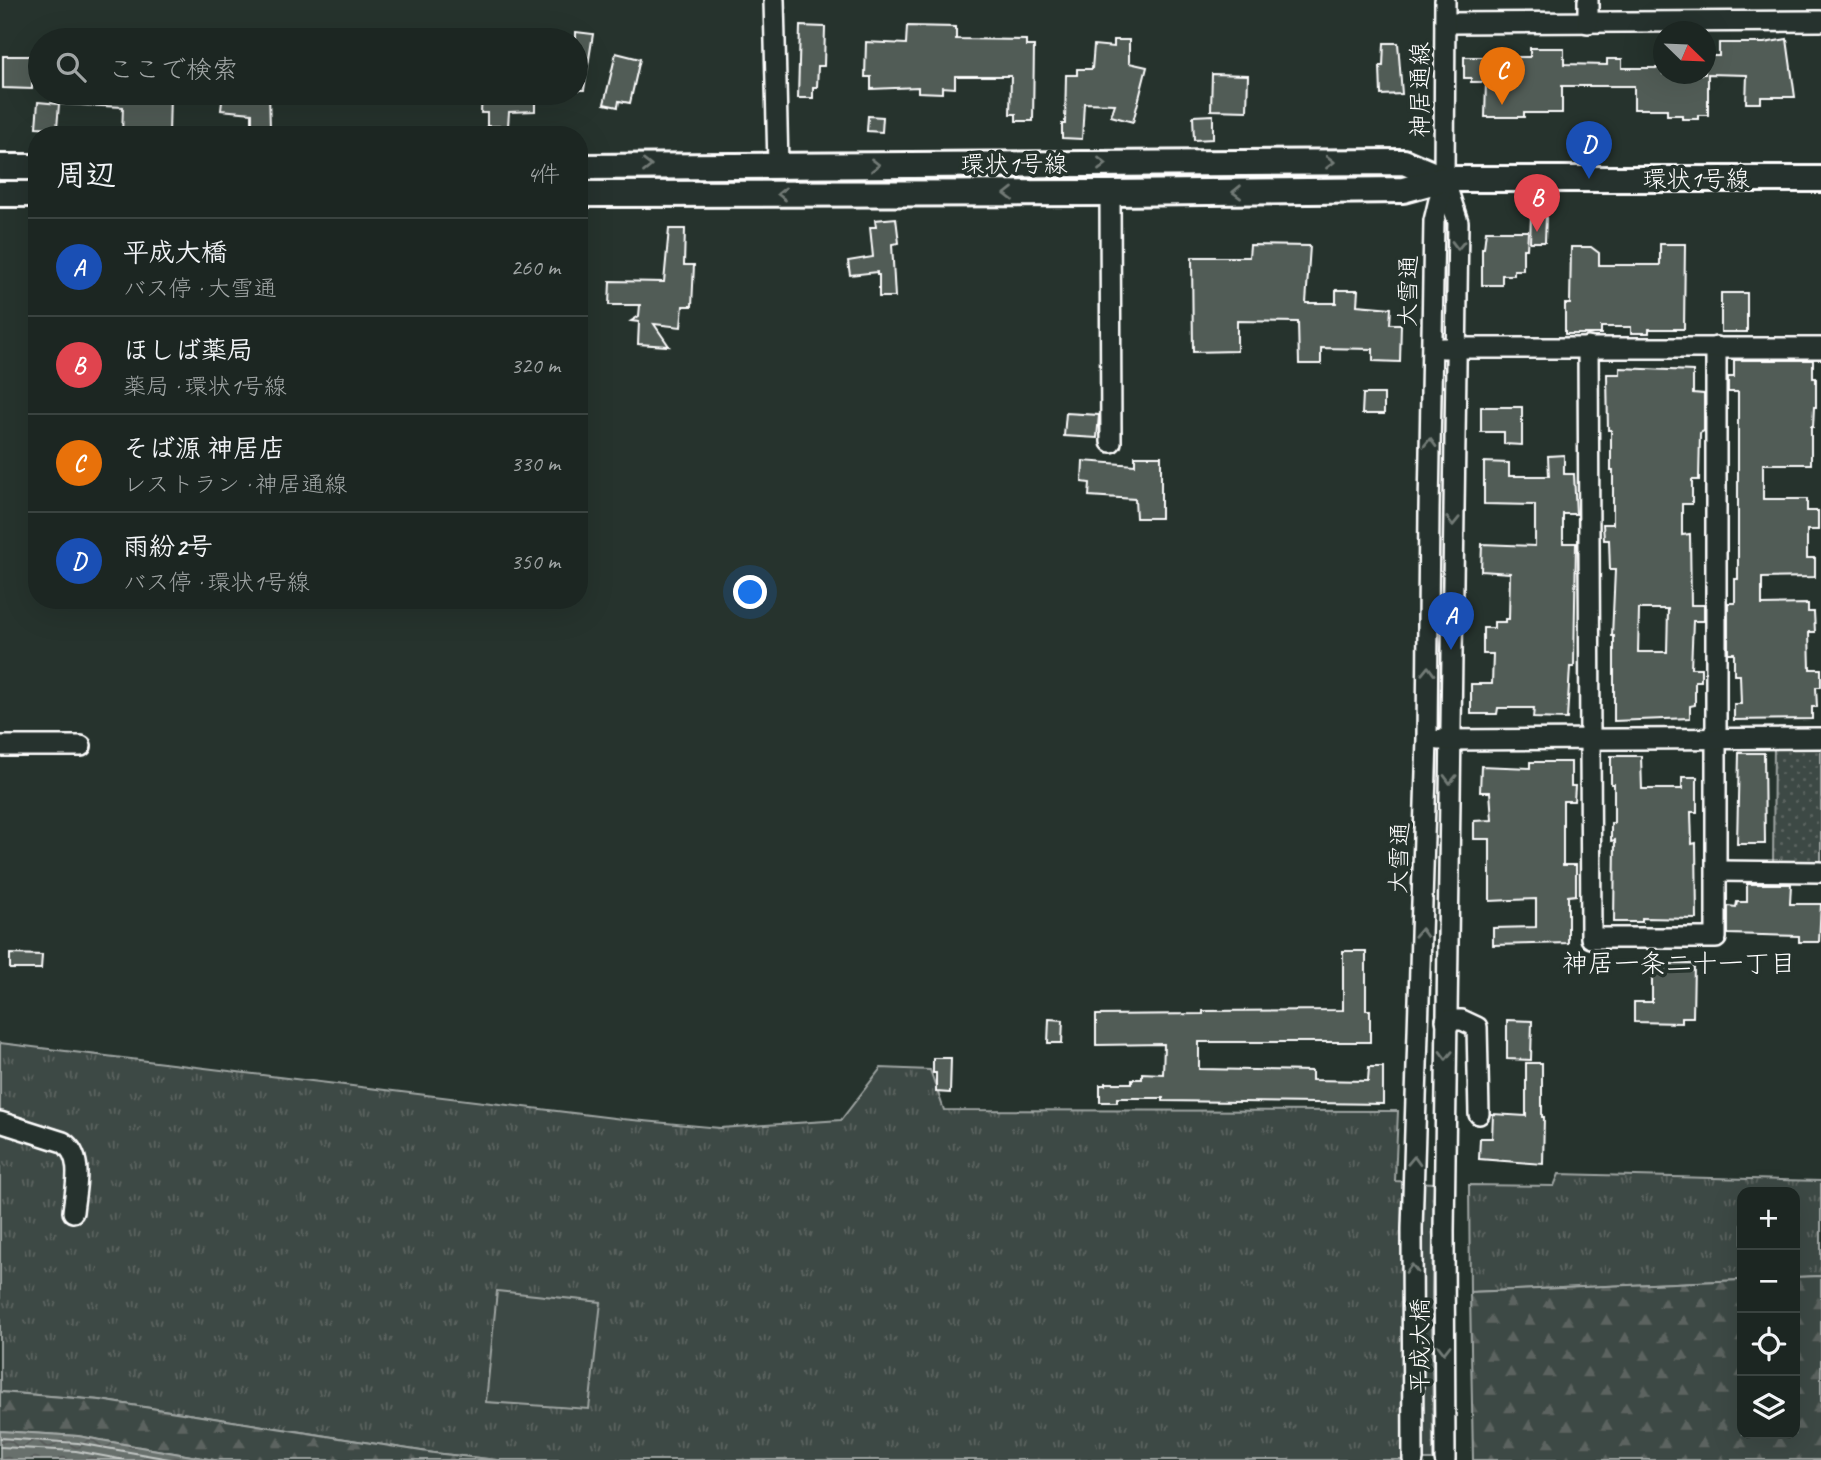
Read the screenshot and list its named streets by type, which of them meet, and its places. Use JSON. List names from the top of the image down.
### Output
{
  "streets": {
    "main road": ["環状1号線"],
    "street": ["神居通線", "大雪通", "平成大橋"]
  },
  "crossings": [
    ["神居通線", "環状1号線"],
    ["神居通線", "大雪通"],
    ["環状1号線", "大雪通"],
    ["大雪通", "平成大橋"]
  ],
  "one_way": ["平成大橋"],
  "districts": ["神居一条二十一丁目"],
  "north": "bottom right",
  "page": {
    "search": "ここで検索",
    "pins": [
      "C",
      "D",
      "B",
      "A"
    ],
    "heading": ["周辺", "4件"],
    "list": [
      {
        "mark": "A",
        "name": "平成大橋",
        "note": "バス停 · 大雪通",
        "value": "260 m"
      },
      {
        "mark": "B",
        "name": "ほしば薬局",
        "note": "薬局 · 環状1号線",
        "value": "320 m"
      },
      {
        "mark": "C",
        "name": "そば源 神居店",
        "note": "レストラン · 神居通線",
        "value": "330 m"
      },
      {
        "mark": "D",
        "name": "雨紛2号",
        "note": "バス停 · 環状1号線",
        "value": "350 m"
      }
    ],
    "map_buttons": ["+", "−"]
  }
}
